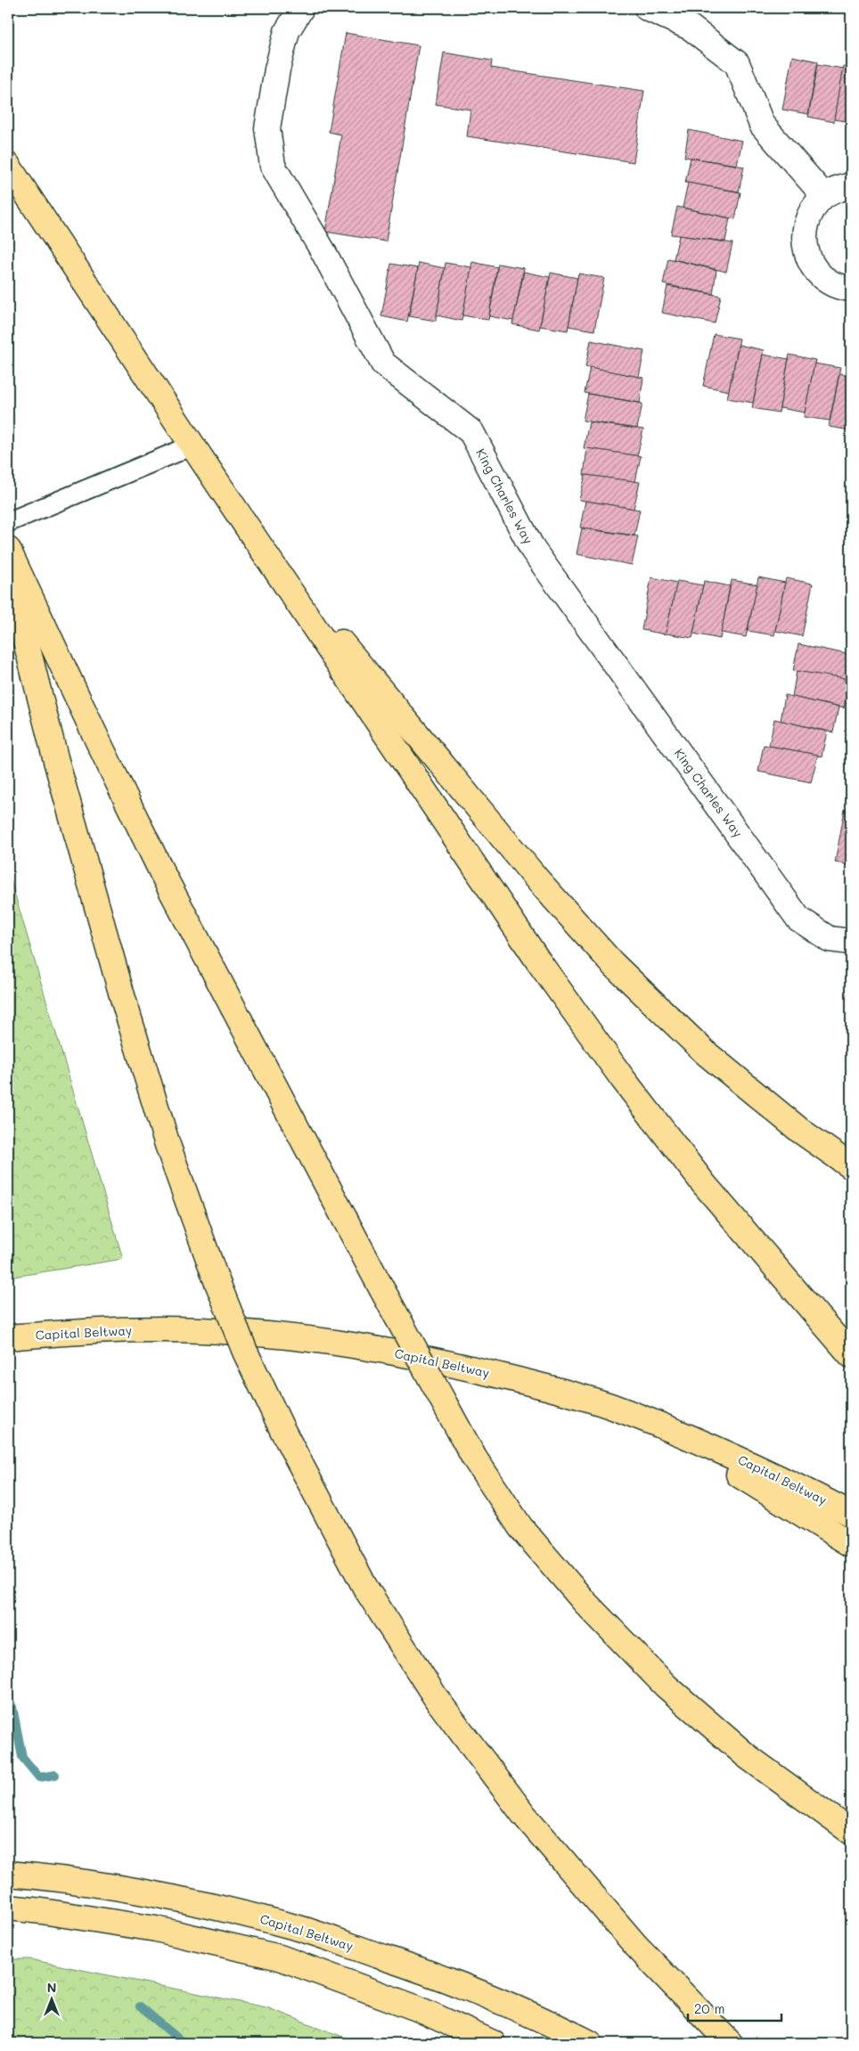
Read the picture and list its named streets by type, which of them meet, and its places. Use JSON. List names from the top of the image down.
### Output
{
  "streets": {
    "highway": ["Capital Beltway"],
    "street": ["King Charles Way"]
  },
  "scale_bar": "20 m",
  "north": "top"
}
